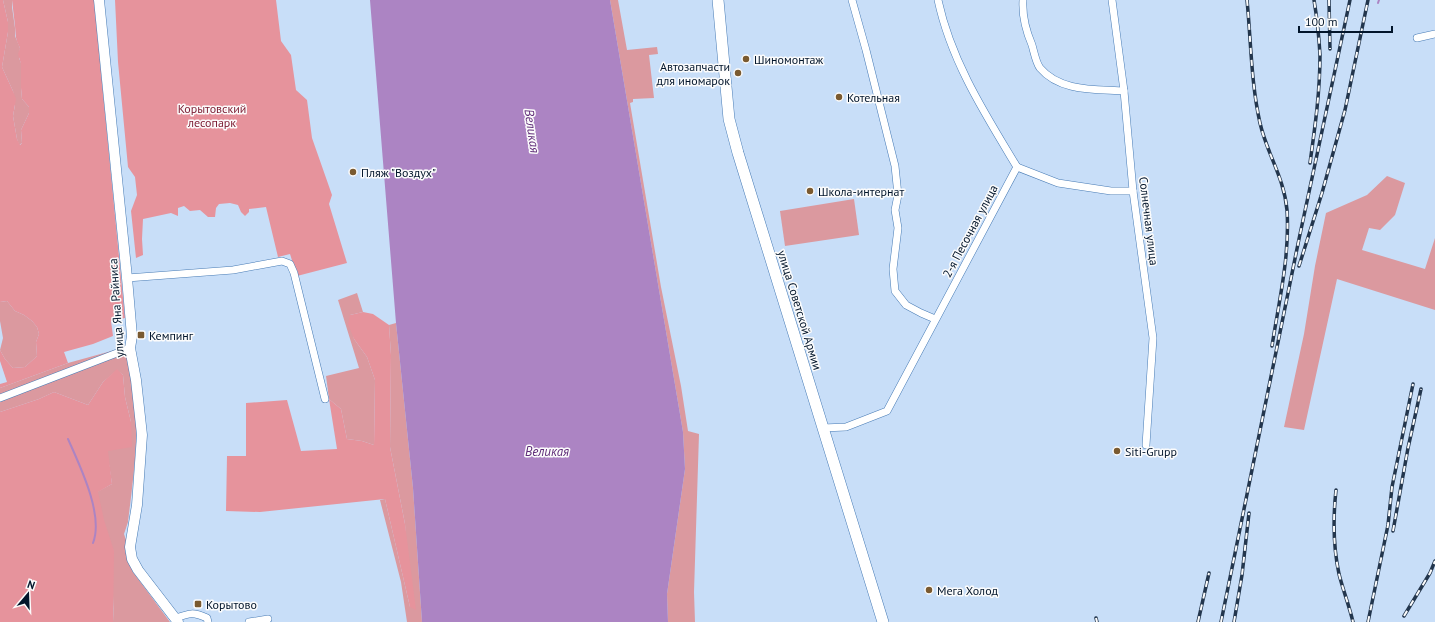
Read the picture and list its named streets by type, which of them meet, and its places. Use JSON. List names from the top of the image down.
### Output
{
  "streets": {
    "main road": ["улица Советской Армии"],
    "street": ["Солнечная улица", "2-я Песочная улица", "улица Яна Райниса"]
  },
  "crossings": [
    ["2-я Песочная улица", "улица Советской Армии"]
  ],
  "water": ["Великая"],
  "parks": ["Корытовский лесопарк"],
  "places": {
    "other": [
      "Шиномонтаж",
      "Автозапчасти для иномарок",
      "Котельная",
      "Пляж \"Воздух\"",
      "Школа-интернат",
      "Siti-Grupp",
      "Мега Холод"
    ],
    "transit": ["Кемпинг", "Корытово"]
  },
  "scale_bar": "100 m",
  "north": "top"
}
